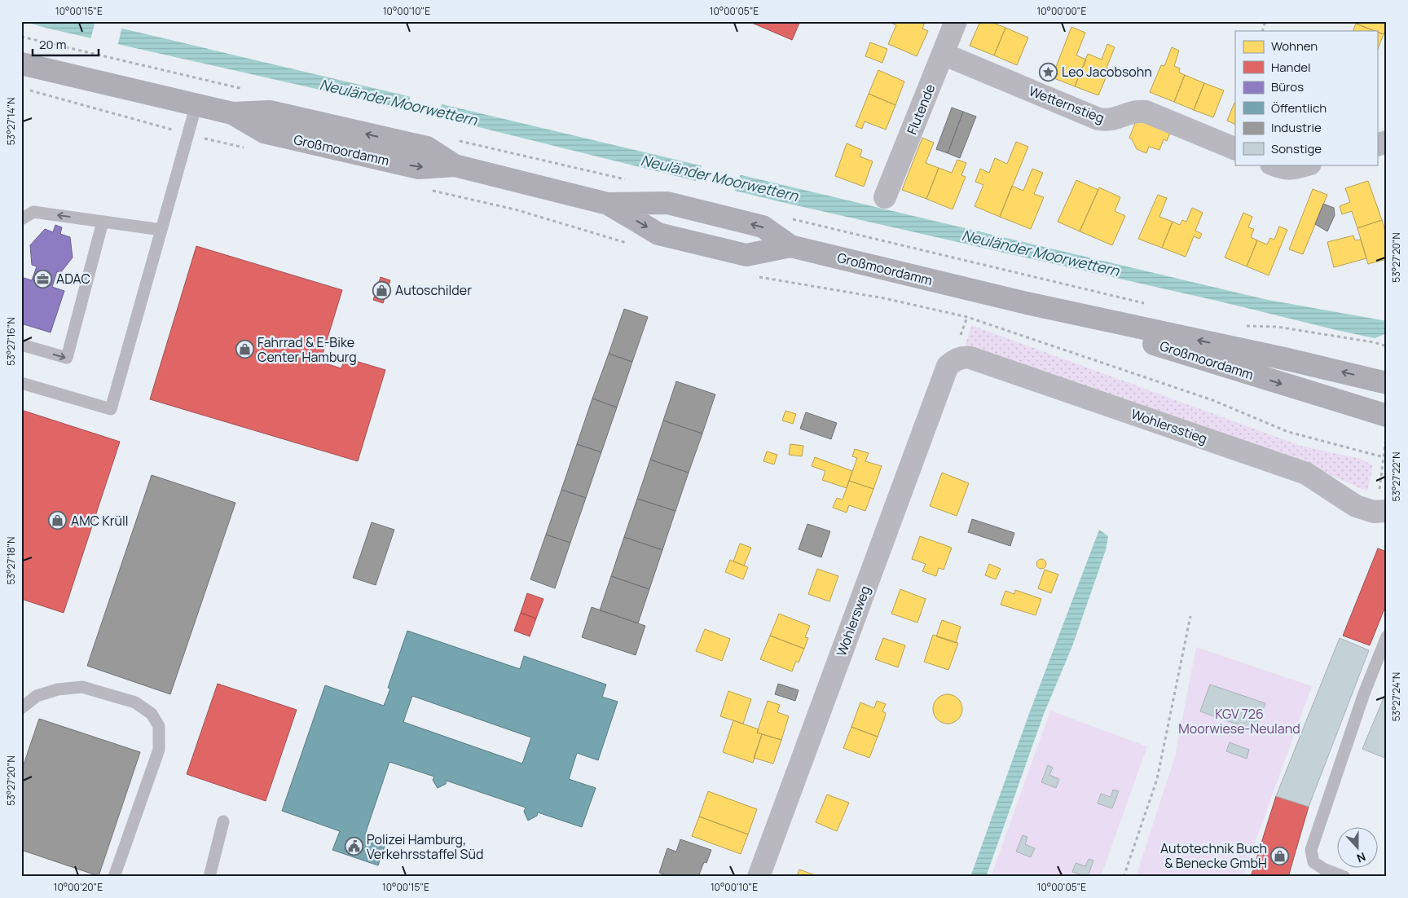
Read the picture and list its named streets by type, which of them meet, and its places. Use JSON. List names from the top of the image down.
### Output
{
  "streets": {
    "main road": ["Großmoordamm"],
    "street": [
      "Wetternstieg",
      "Flutende",
      "Wohlersstieg",
      "Wohlersweg"
    ]
  },
  "crossings": [
    ["Wetternstieg", "Flutende"],
    ["Wohlersstieg", "Wohlersweg"]
  ],
  "water": ["Neuländer Moorwettern"],
  "parks": ["KGV 726 Moorwiese-Neuland"],
  "places": {
    "place": ["Leo Jacobsohn"],
    "office": ["ADAC"],
    "shop": [
      "Autoschilder",
      "Fahrrad & E-Bike Center Hamburg",
      "AMC Krüll",
      "Autotechnik Buch & Benecke GmbH"
    ],
    "public building": ["Polizei Hamburg, Verkehrsstaffel Süd"]
  },
  "legend": [
    "Wohnen",
    "Handel",
    "Büros",
    "Öffentlich",
    "Industrie",
    "Sonstige"
  ],
  "scale_bar": "20 m",
  "north": "bottom",
  "coordinates": [
    "10°00'15\"E",
    "10°00'10\"E",
    "10°00'05\"E",
    "10°00'00\"E",
    "53°27'14\"N",
    "53°27'20\"N",
    "53°27'16\"N",
    "53°27'22\"N",
    "53°27'18\"N",
    "53°27'24\"N",
    "10°00'20\"E"
  ]
}
